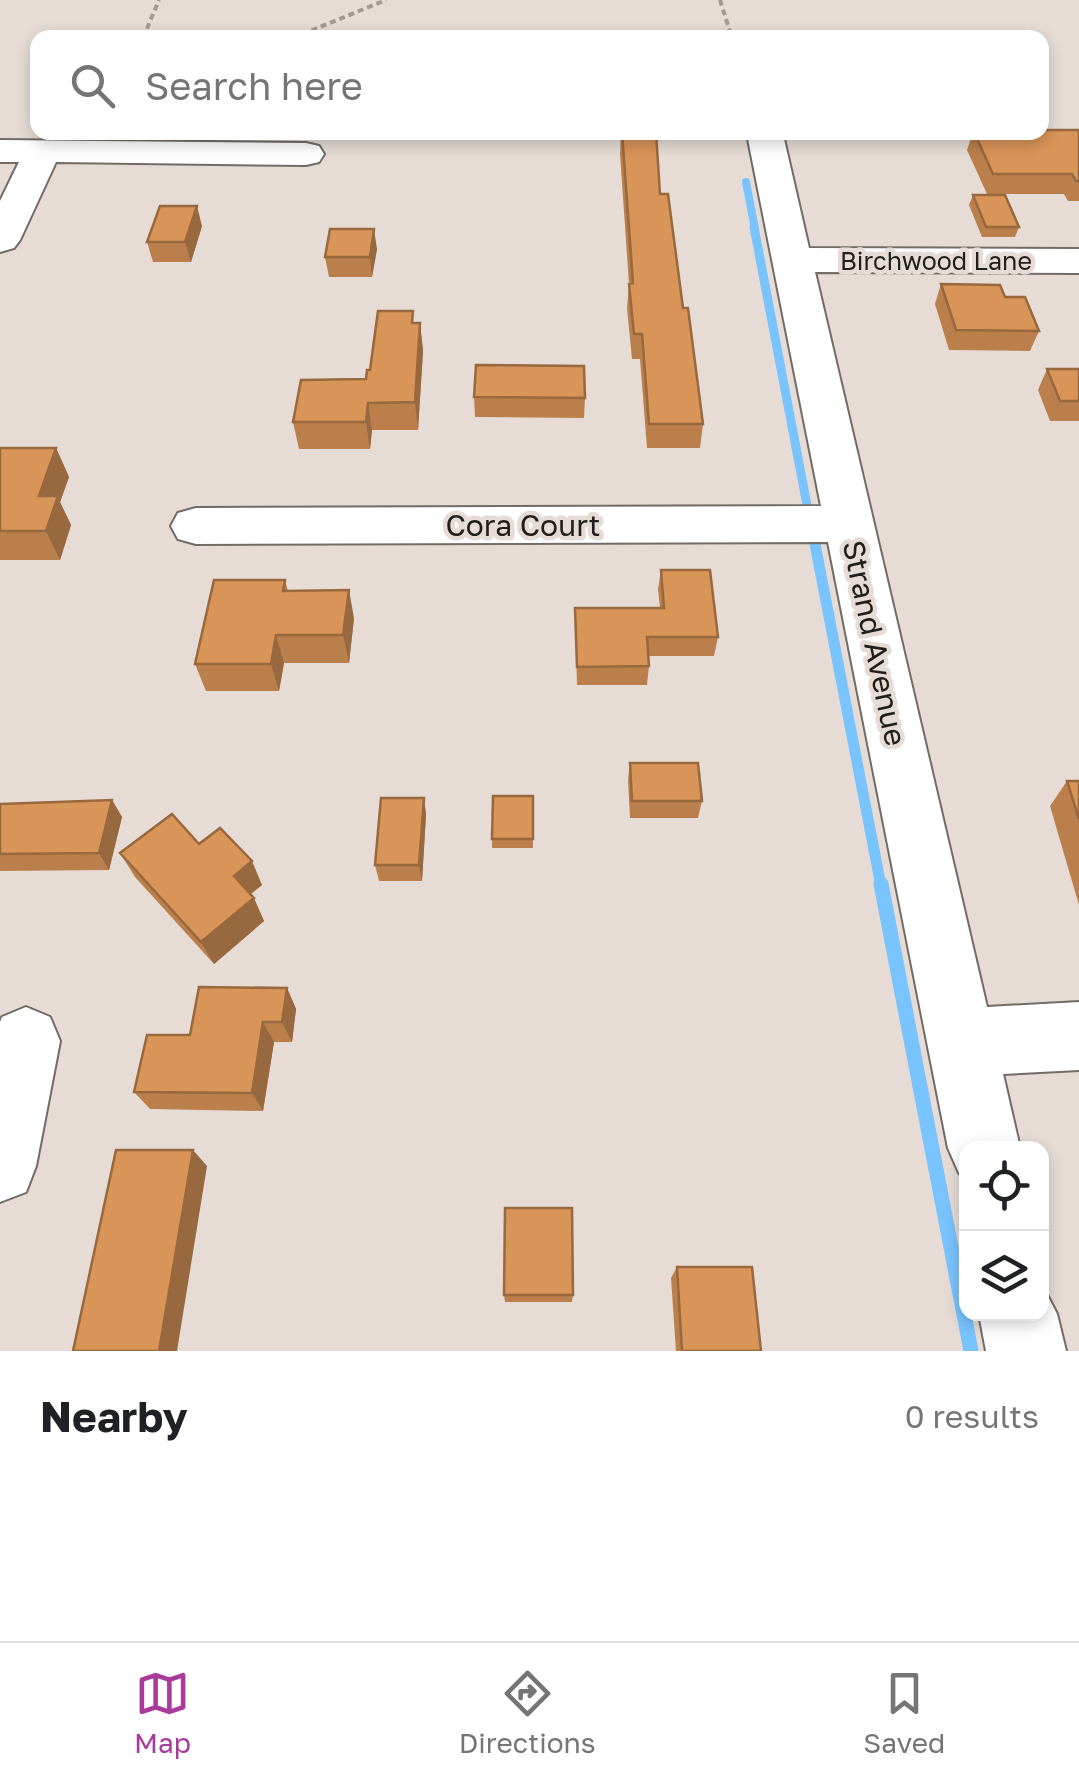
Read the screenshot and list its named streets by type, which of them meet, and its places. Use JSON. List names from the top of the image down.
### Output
{
  "streets": {
    "street": ["Birchwood Lane", "Cora Court", "Strand Avenue"]
  },
  "crossings": [
    ["Birchwood Lane", "Strand Avenue"],
    ["Cora Court", "Strand Avenue"]
  ],
  "page": {
    "search": "Search here",
    "heading": ["Nearby", "0 results"],
    "nav": ["Map", "Directions", "Saved"]
  }
}
